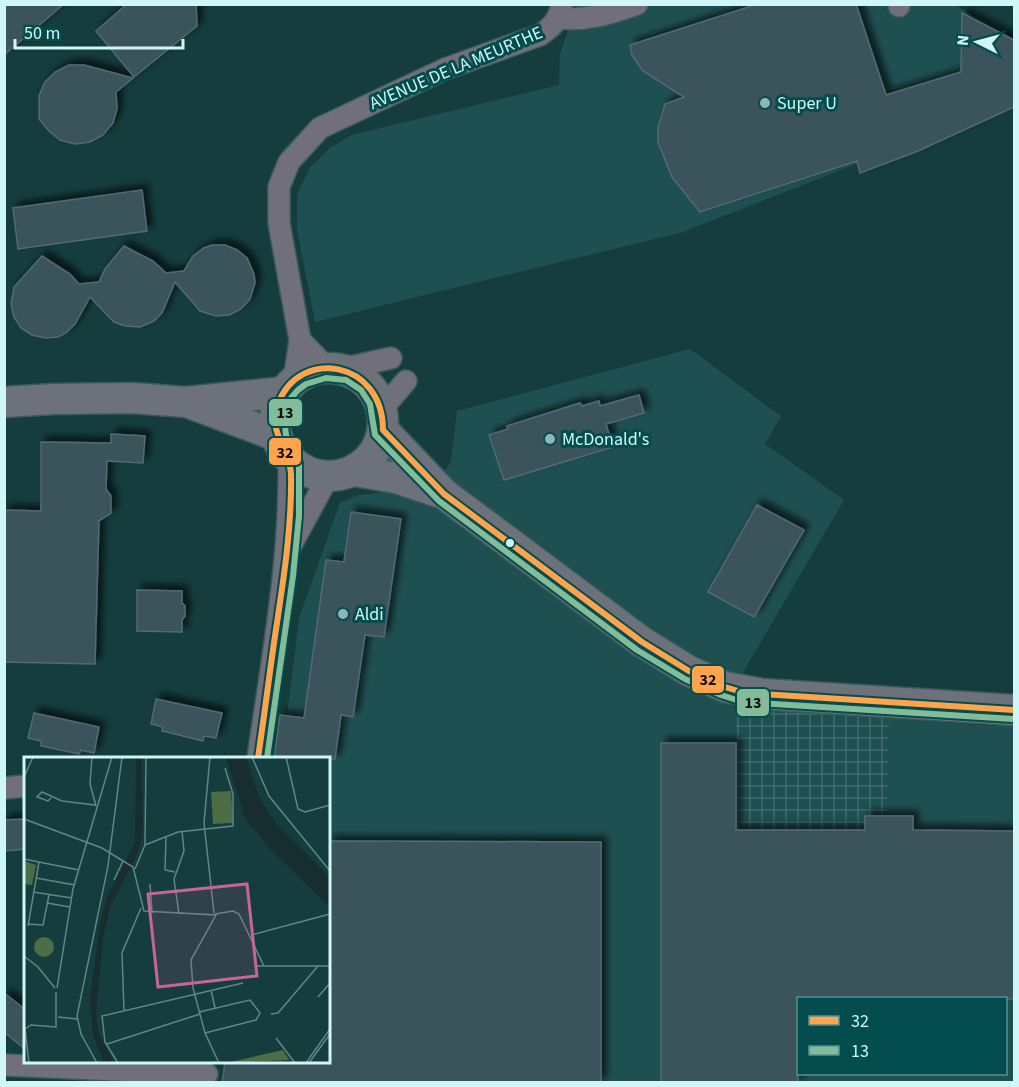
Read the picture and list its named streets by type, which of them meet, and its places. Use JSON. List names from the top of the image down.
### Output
{
  "streets": {
    "street": ["AVENUE DE LA MEURTHE"]
  },
  "places": ["Super U", "McDonald's", "Aldi"],
  "lines": ["transit line 32", "transit line 13"],
  "legend": ["32", "13"],
  "scale_bar": "50 m",
  "north": "left"
}
